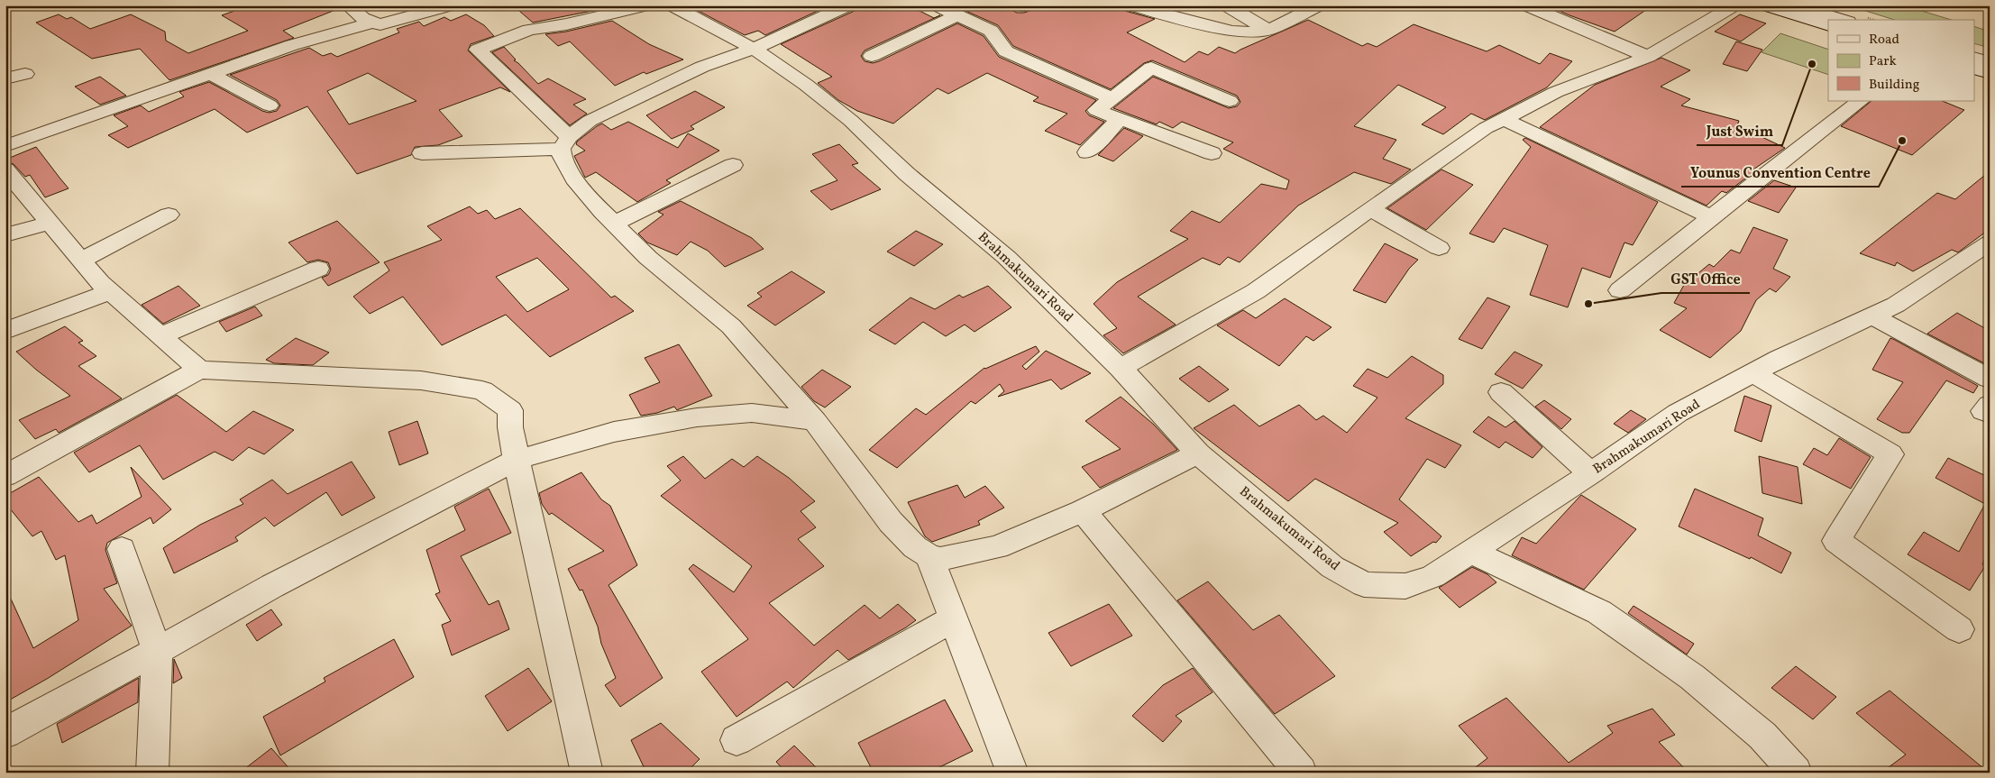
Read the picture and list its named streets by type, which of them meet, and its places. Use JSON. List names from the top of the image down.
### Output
{
  "streets": {
    "street": ["Brahmakumari Road"]
  },
  "places": ["Just Swim", "Younus Convention Centre", "GST Office"],
  "legend": ["Road", "Park", "Building"]
}
